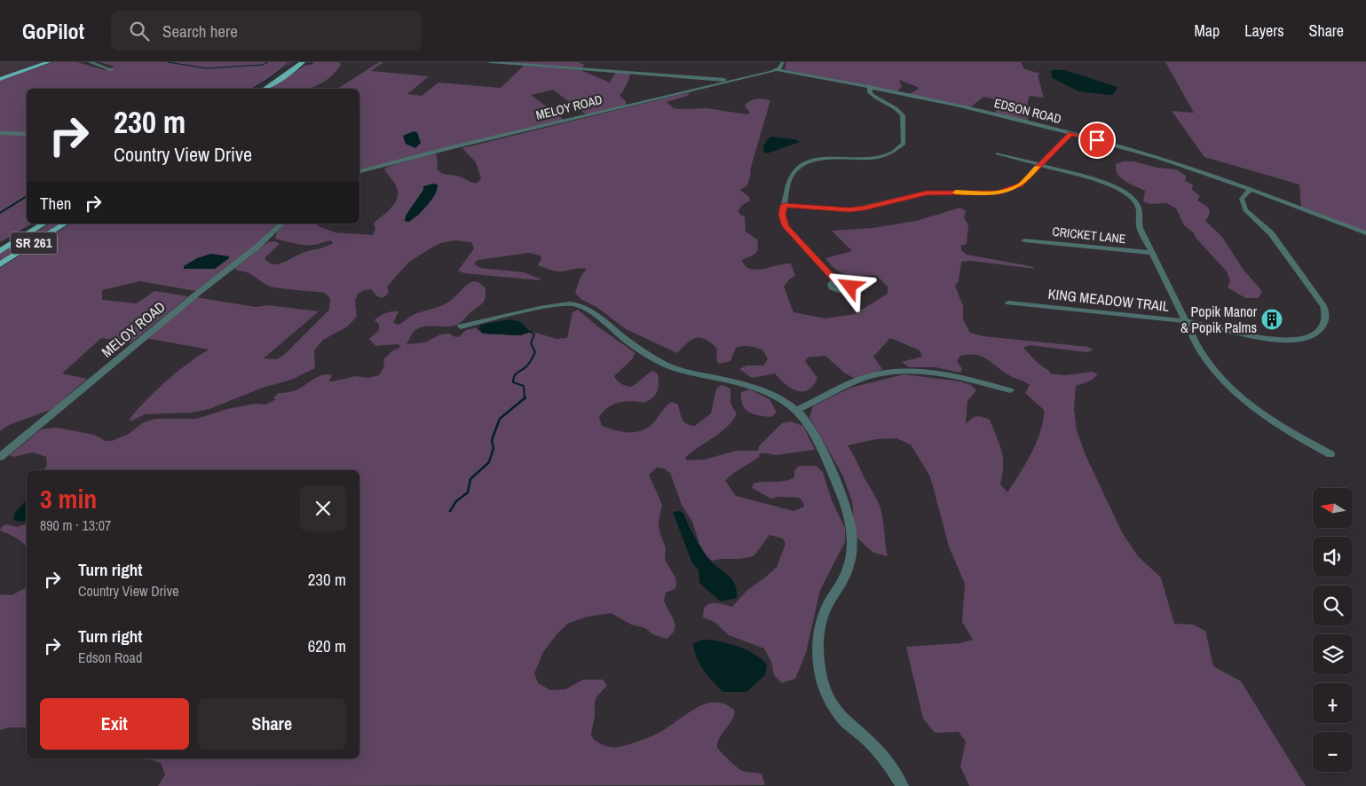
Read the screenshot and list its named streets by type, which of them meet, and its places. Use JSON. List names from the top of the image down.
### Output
{
  "streets": {
    "main road": ["SR 261"],
    "street": [
      "MELOY ROAD",
      "EDSON ROAD",
      "CRICKET LANE",
      "KING MEADOW TRAIL"
    ]
  },
  "crossings": [
    ["MELOY ROAD", "EDSON ROAD"],
    ["EDSON ROAD", "KING MEADOW TRAIL"]
  ],
  "places": {
    "building": ["Popik Manor & Popik Palms"]
  },
  "north": "left",
  "page": {
    "header": "GoPilot",
    "search": "Search here",
    "nav": ["Map", "Layers", "Share"],
    "turn": ["230 m", "Country View Drive"],
    "then": "Then",
    "heading": ["3 min", "890 m · 13:07"],
    "map_buttons": ["+", "−"],
    "list": [
      {
        "name": "Turn right",
        "note": "Country View Drive",
        "value": "230 m"
      },
      {
        "name": "Turn right",
        "note": "Edson Road",
        "value": "620 m"
      }
    ],
    "buttons": ["Exit", "Share"]
  }
}
